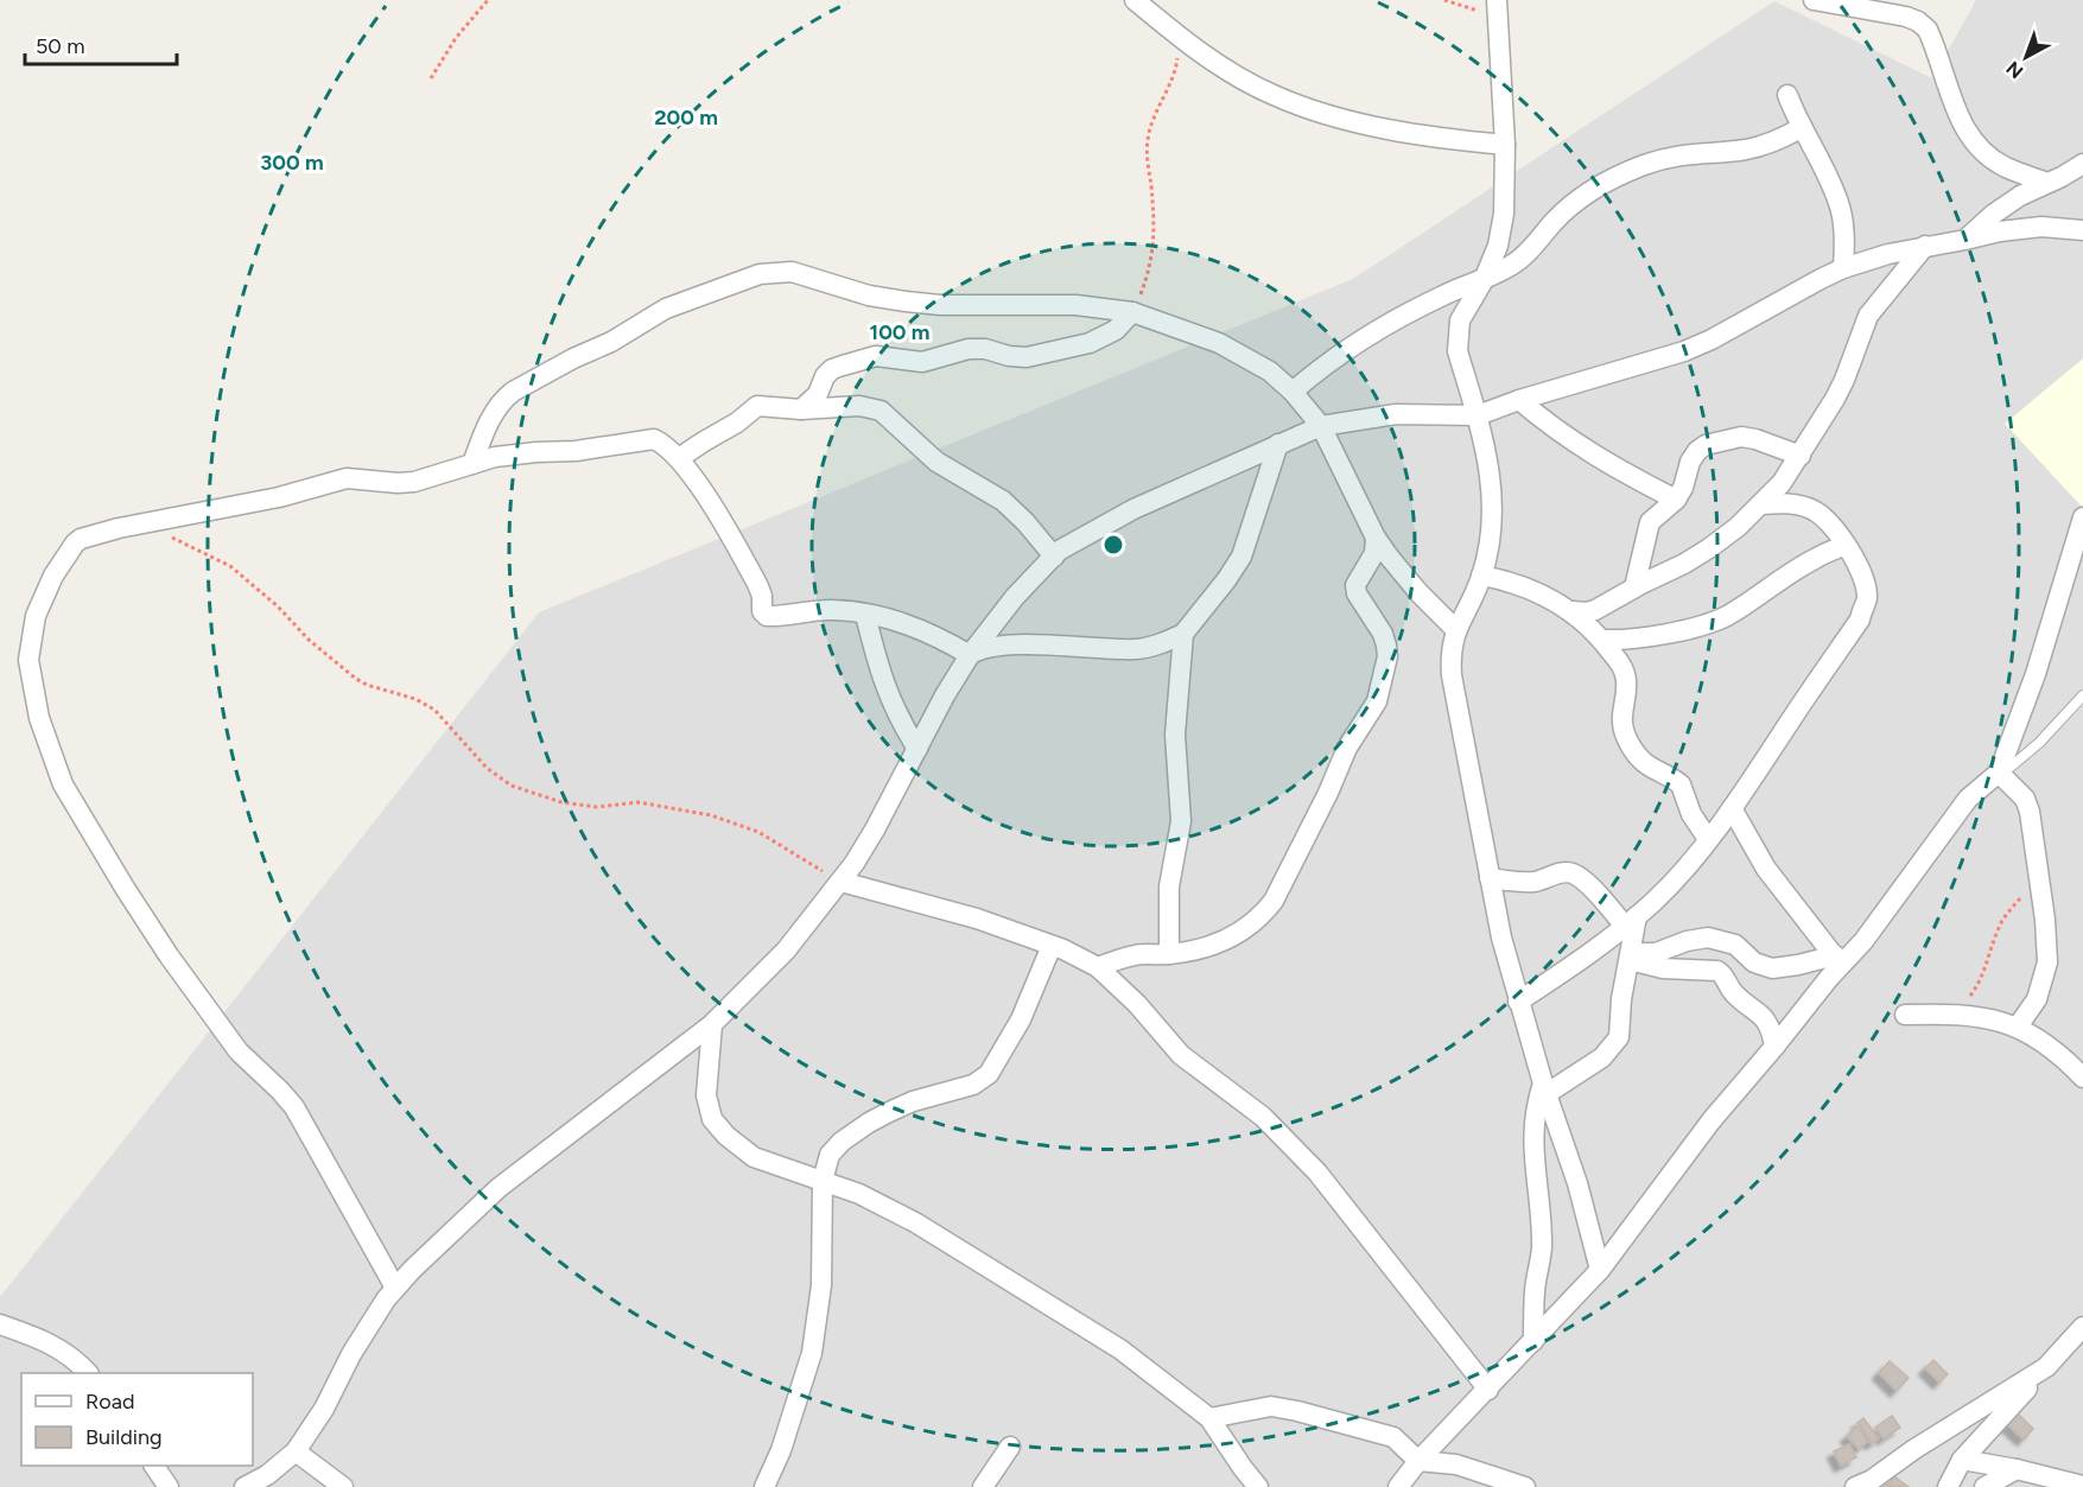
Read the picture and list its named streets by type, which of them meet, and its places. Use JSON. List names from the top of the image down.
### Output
{
  "legend": ["Road", "Building"],
  "scale_bar": "50 m",
  "north": "bottom left",
  "rings": ["200 m", "300 m", "100 m"]
}
